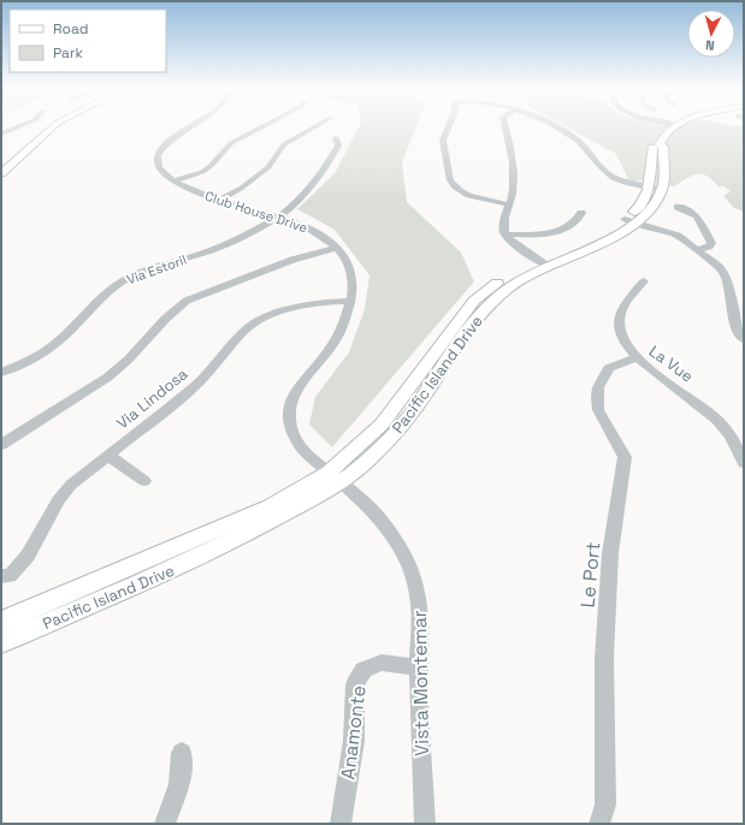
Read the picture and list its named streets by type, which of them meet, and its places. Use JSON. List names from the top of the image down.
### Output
{
  "streets": {
    "main road": ["Pacific Island Drive"],
    "street": [
      "Club House Drive",
      "Via Estoril",
      "La Vue",
      "Via Lindosa",
      "Le Port",
      "Vista Montemar",
      "Anamonte"
    ]
  },
  "crossings": [
    ["Club House Drive", "Via Estoril"],
    ["Club House Drive", "Pacific Island Drive"],
    ["Club House Drive", "Via Lindosa"],
    ["Club House Drive", "Vista Montemar"],
    ["La Vue", "Le Port"],
    ["Pacific Island Drive", "Vista Montemar"],
    ["Vista Montemar", "Anamonte"]
  ],
  "legend": ["Road", "Park"],
  "north": "bottom"
}
